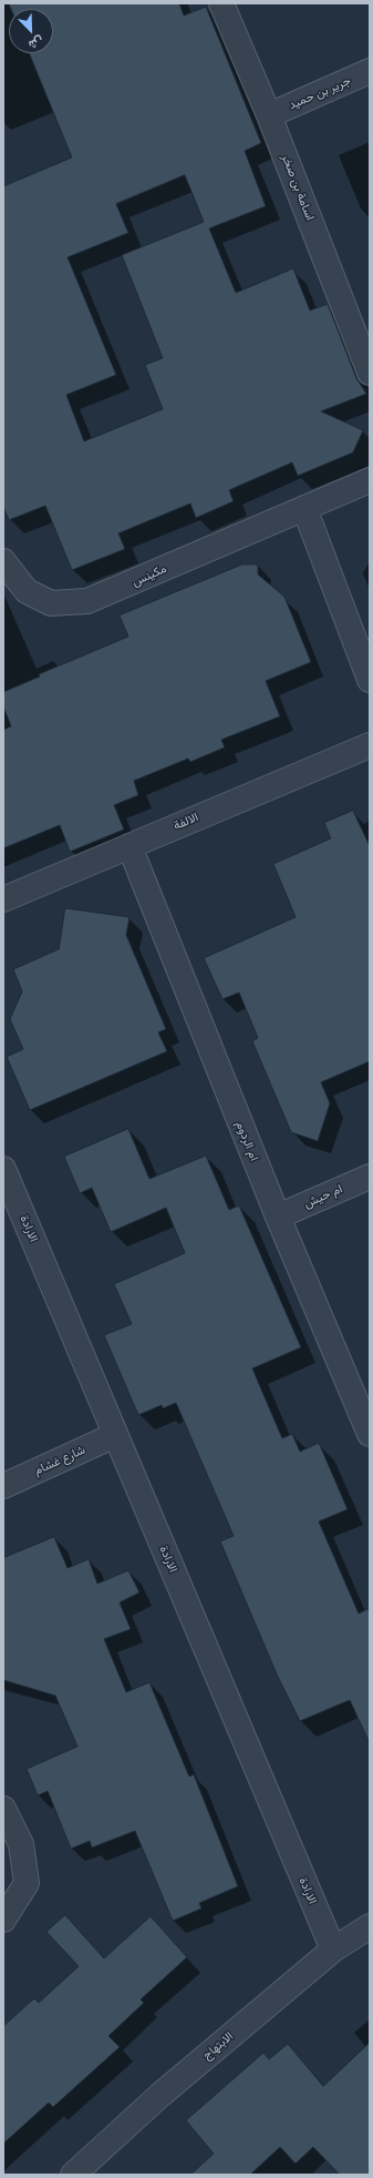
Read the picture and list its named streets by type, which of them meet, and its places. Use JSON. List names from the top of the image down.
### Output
{
  "streets": {
    "street": [
      "جرير بن حميد",
      "اسامة بن صخر",
      "مكينس",
      "الالفة",
      "ام الردوم",
      "ام حيش",
      "الارادة",
      "شارع غشام",
      "الابتهاج"
    ]
  },
  "crossings": [
    ["جرير بن حميد", "اسامة بن صخر"],
    ["الالفة", "ام الردوم"],
    ["ام الردوم", "ام حيش"],
    ["الارادة", "شارع غشام"],
    ["الارادة", "الابتهاج"]
  ],
  "north": "bottom right"
}
